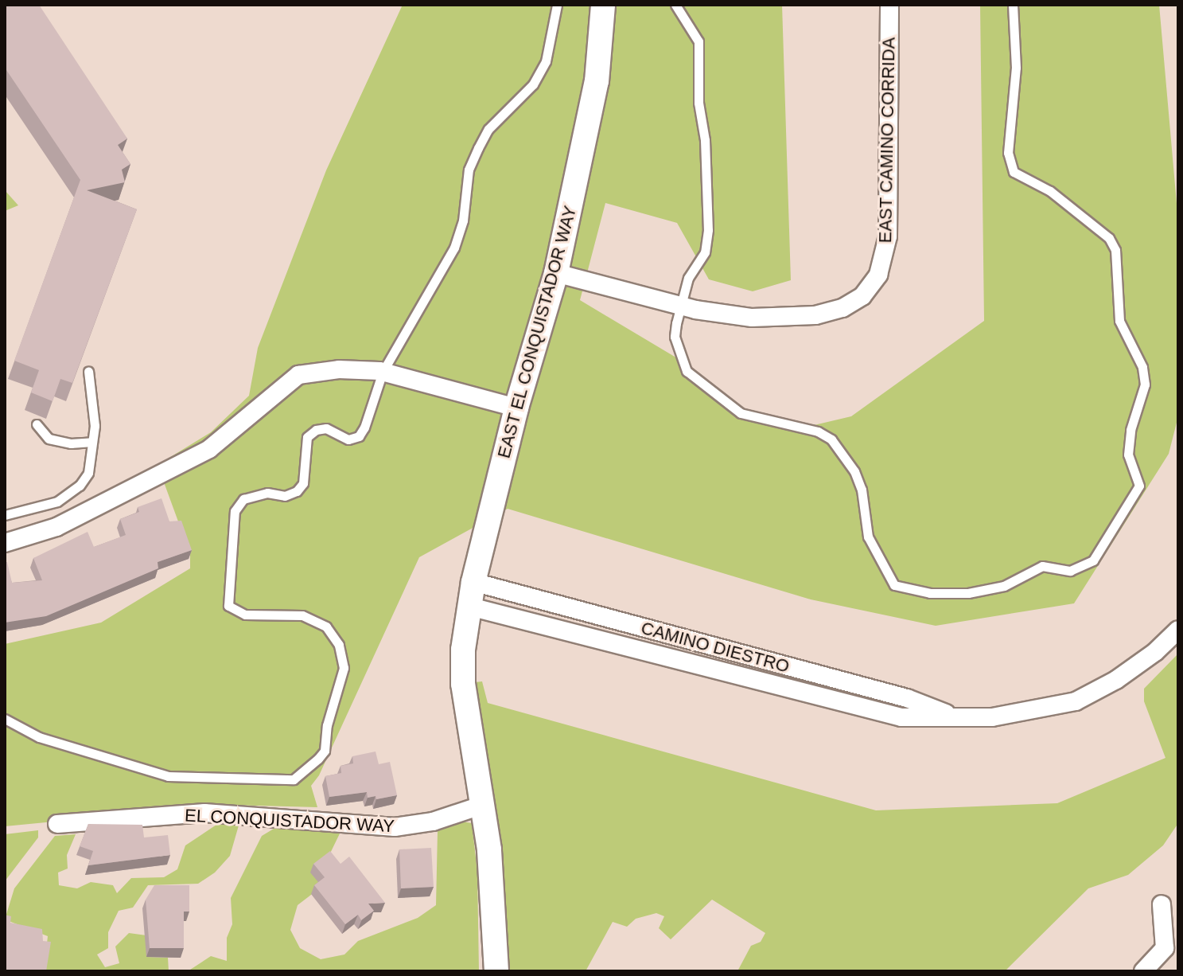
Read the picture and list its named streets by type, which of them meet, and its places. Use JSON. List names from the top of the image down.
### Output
{
  "streets": {
    "street": [
      "EAST CAMINO CORRIDA",
      "EAST EL CONQUISTADOR WAY",
      "CAMINO DIESTRO",
      "EL CONQUISTADOR WAY"
    ]
  },
  "crossings": [
    ["EAST CAMINO CORRIDA", "EAST EL CONQUISTADOR WAY"],
    ["EAST EL CONQUISTADOR WAY", "CAMINO DIESTRO"],
    ["EAST EL CONQUISTADOR WAY", "EL CONQUISTADOR WAY"]
  ]
}
